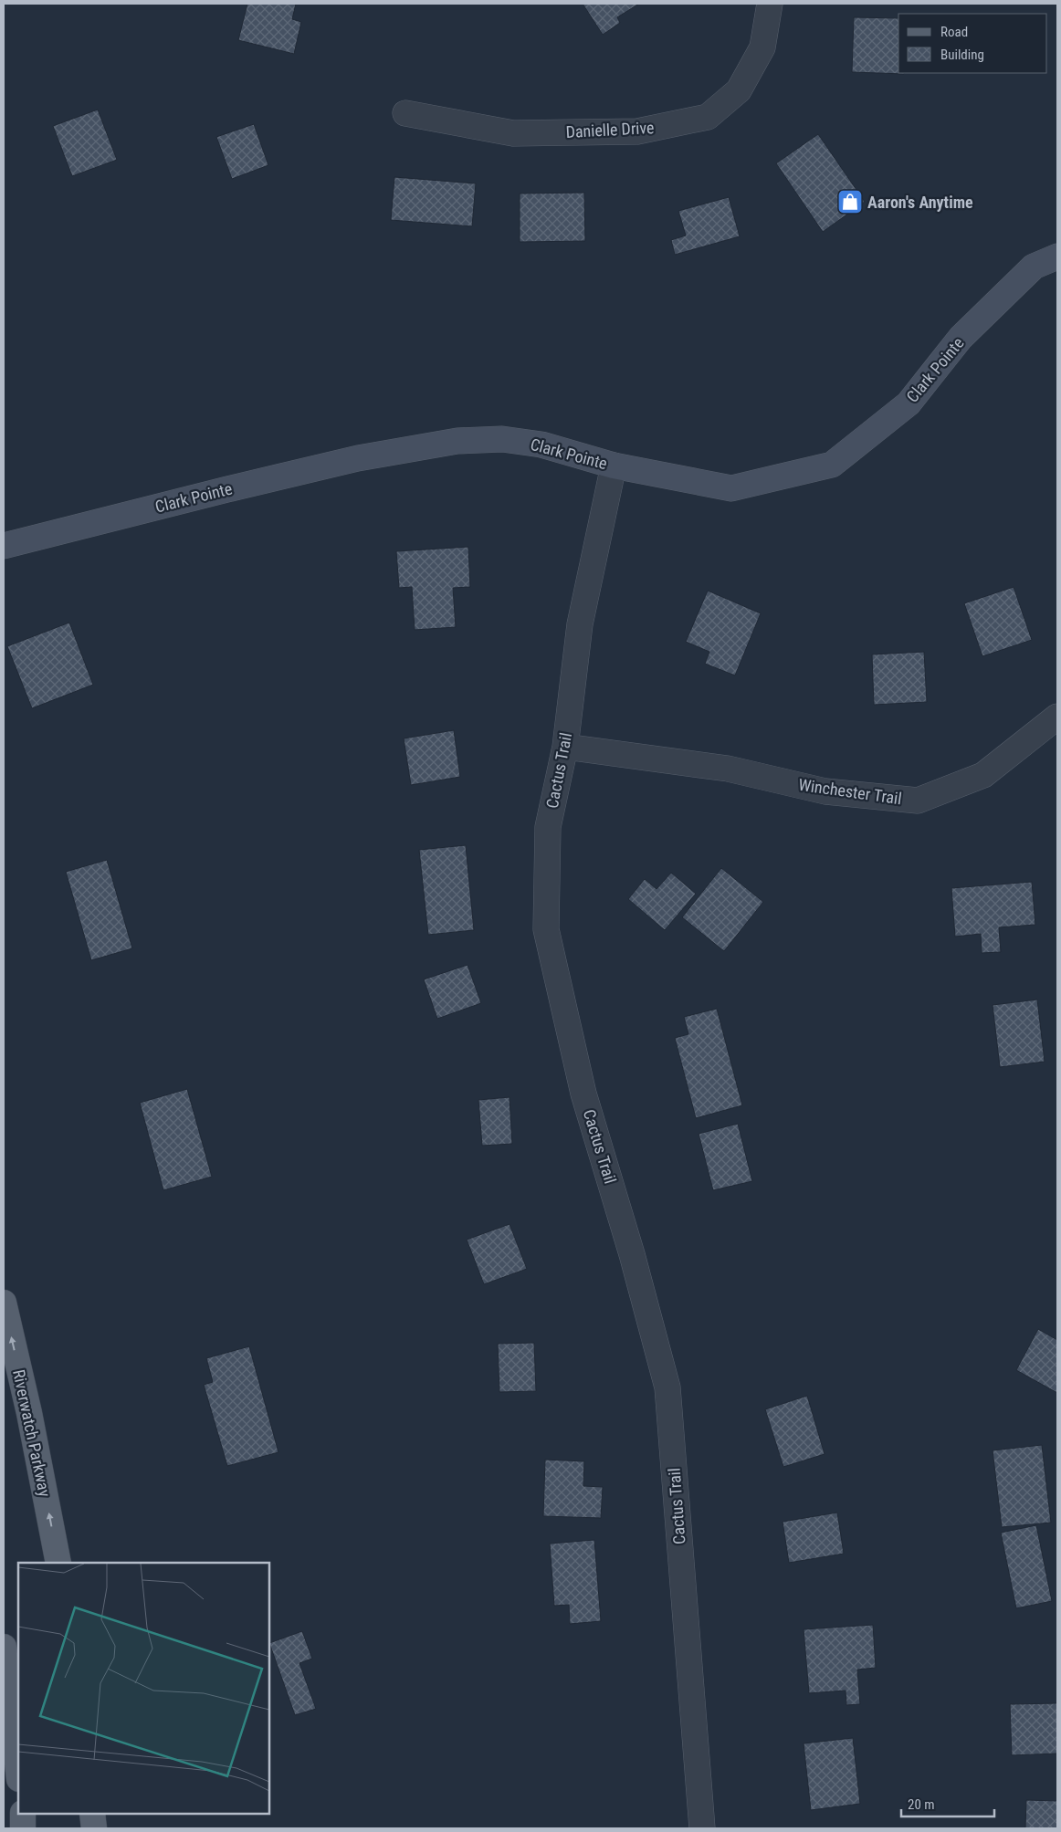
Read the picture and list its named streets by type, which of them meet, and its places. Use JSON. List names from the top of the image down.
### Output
{
  "streets": {
    "main road": ["Riverwatch Parkway"],
    "street": [
      "Danielle Drive",
      "Clark Pointe",
      "Cactus Trail",
      "Winchester Trail"
    ]
  },
  "crossings": [
    ["Clark Pointe", "Cactus Trail"],
    ["Cactus Trail", "Winchester Trail"]
  ],
  "one_way": ["Riverwatch Parkway"],
  "places": {
    "shop": ["Aaron's Anytime"]
  },
  "legend": ["Road", "Building"],
  "scale_bar": "20 m"
}
